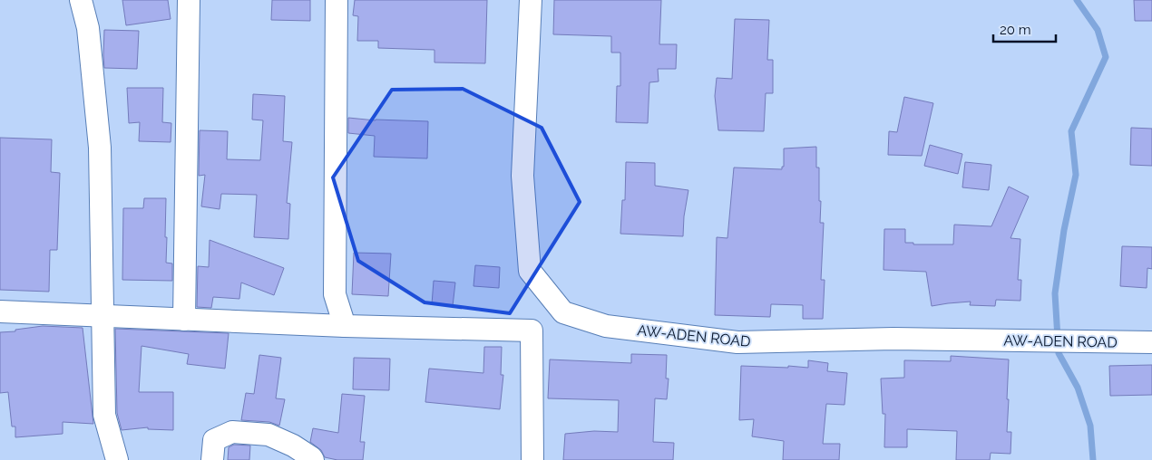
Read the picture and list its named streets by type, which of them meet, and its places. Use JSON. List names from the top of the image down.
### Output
{
  "streets": {
    "street": ["AW-ADEN ROAD"]
  },
  "scale_bar": "20 m"
}
